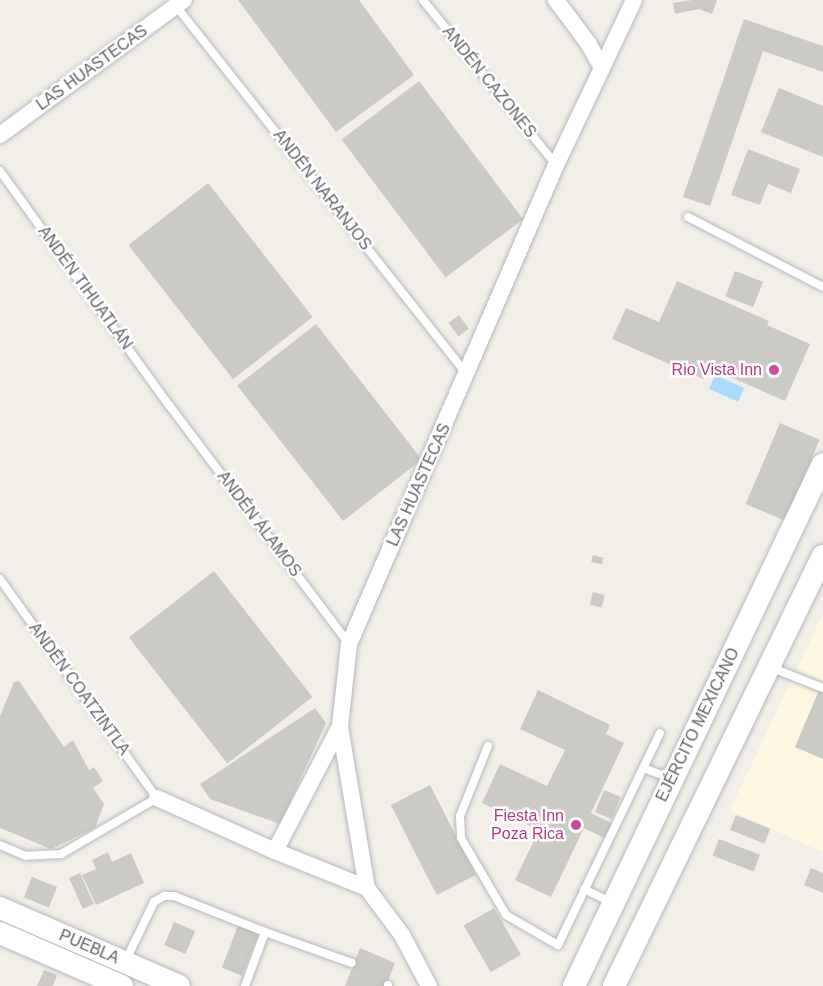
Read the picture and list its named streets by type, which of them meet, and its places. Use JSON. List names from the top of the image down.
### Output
{
  "streets": {
    "main road": ["EJÉRCITO MEXICANO", "PUEBLA"],
    "street": ["LAS HUASTECAS"],
    "lane": [
      "ANDÉN CAZONES",
      "ANDÉN NARANJOS",
      "ANDÉN TIHUATLÁN",
      "ANDÉN ÁLAMOS",
      "ANDÉN COATZINTLA"
    ]
  },
  "crossings": [
    ["LAS HUASTECAS", "ANDÉN CAZONES"],
    ["LAS HUASTECAS", "ANDÉN NARANJOS"],
    ["LAS HUASTECAS", "ANDÉN ÁLAMOS"],
    ["ANDÉN TIHUATLÁN", "ANDÉN ÁLAMOS"]
  ],
  "places": ["Rio Vista Inn", "Fiesta Inn Poza Rica"]
}
